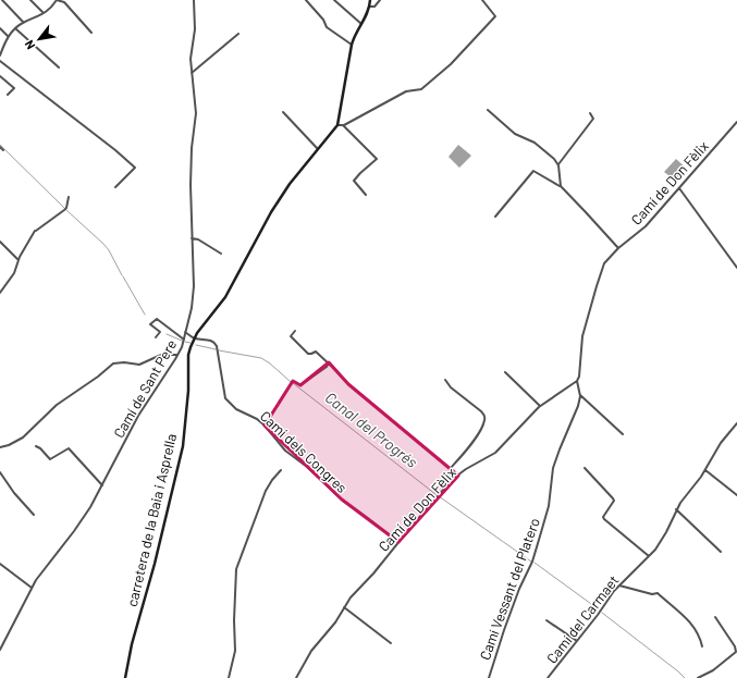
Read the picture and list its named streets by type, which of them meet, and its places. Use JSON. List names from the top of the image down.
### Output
{
  "streets": {
    "main road": ["carretera de la Baia i Asprella"],
    "street": [
      "Camí de Don Fèlix",
      "Camí de Sant Pere",
      "Camí dels Congres",
      "Camí Vessant del Platero",
      "Camí del Carmaet"
    ]
  },
  "crossings": [
    ["Camí de Don Fèlix", "Camí dels Congres"],
    ["Camí de Don Fèlix", "Camí Vessant del Platero"],
    ["Camí de Sant Pere", "Camí dels Congres"],
    ["Camí dels Congres", "carretera de la Baia i Asprella"]
  ],
  "water": ["Canal del Progrés"],
  "north": "bottom left"
}
